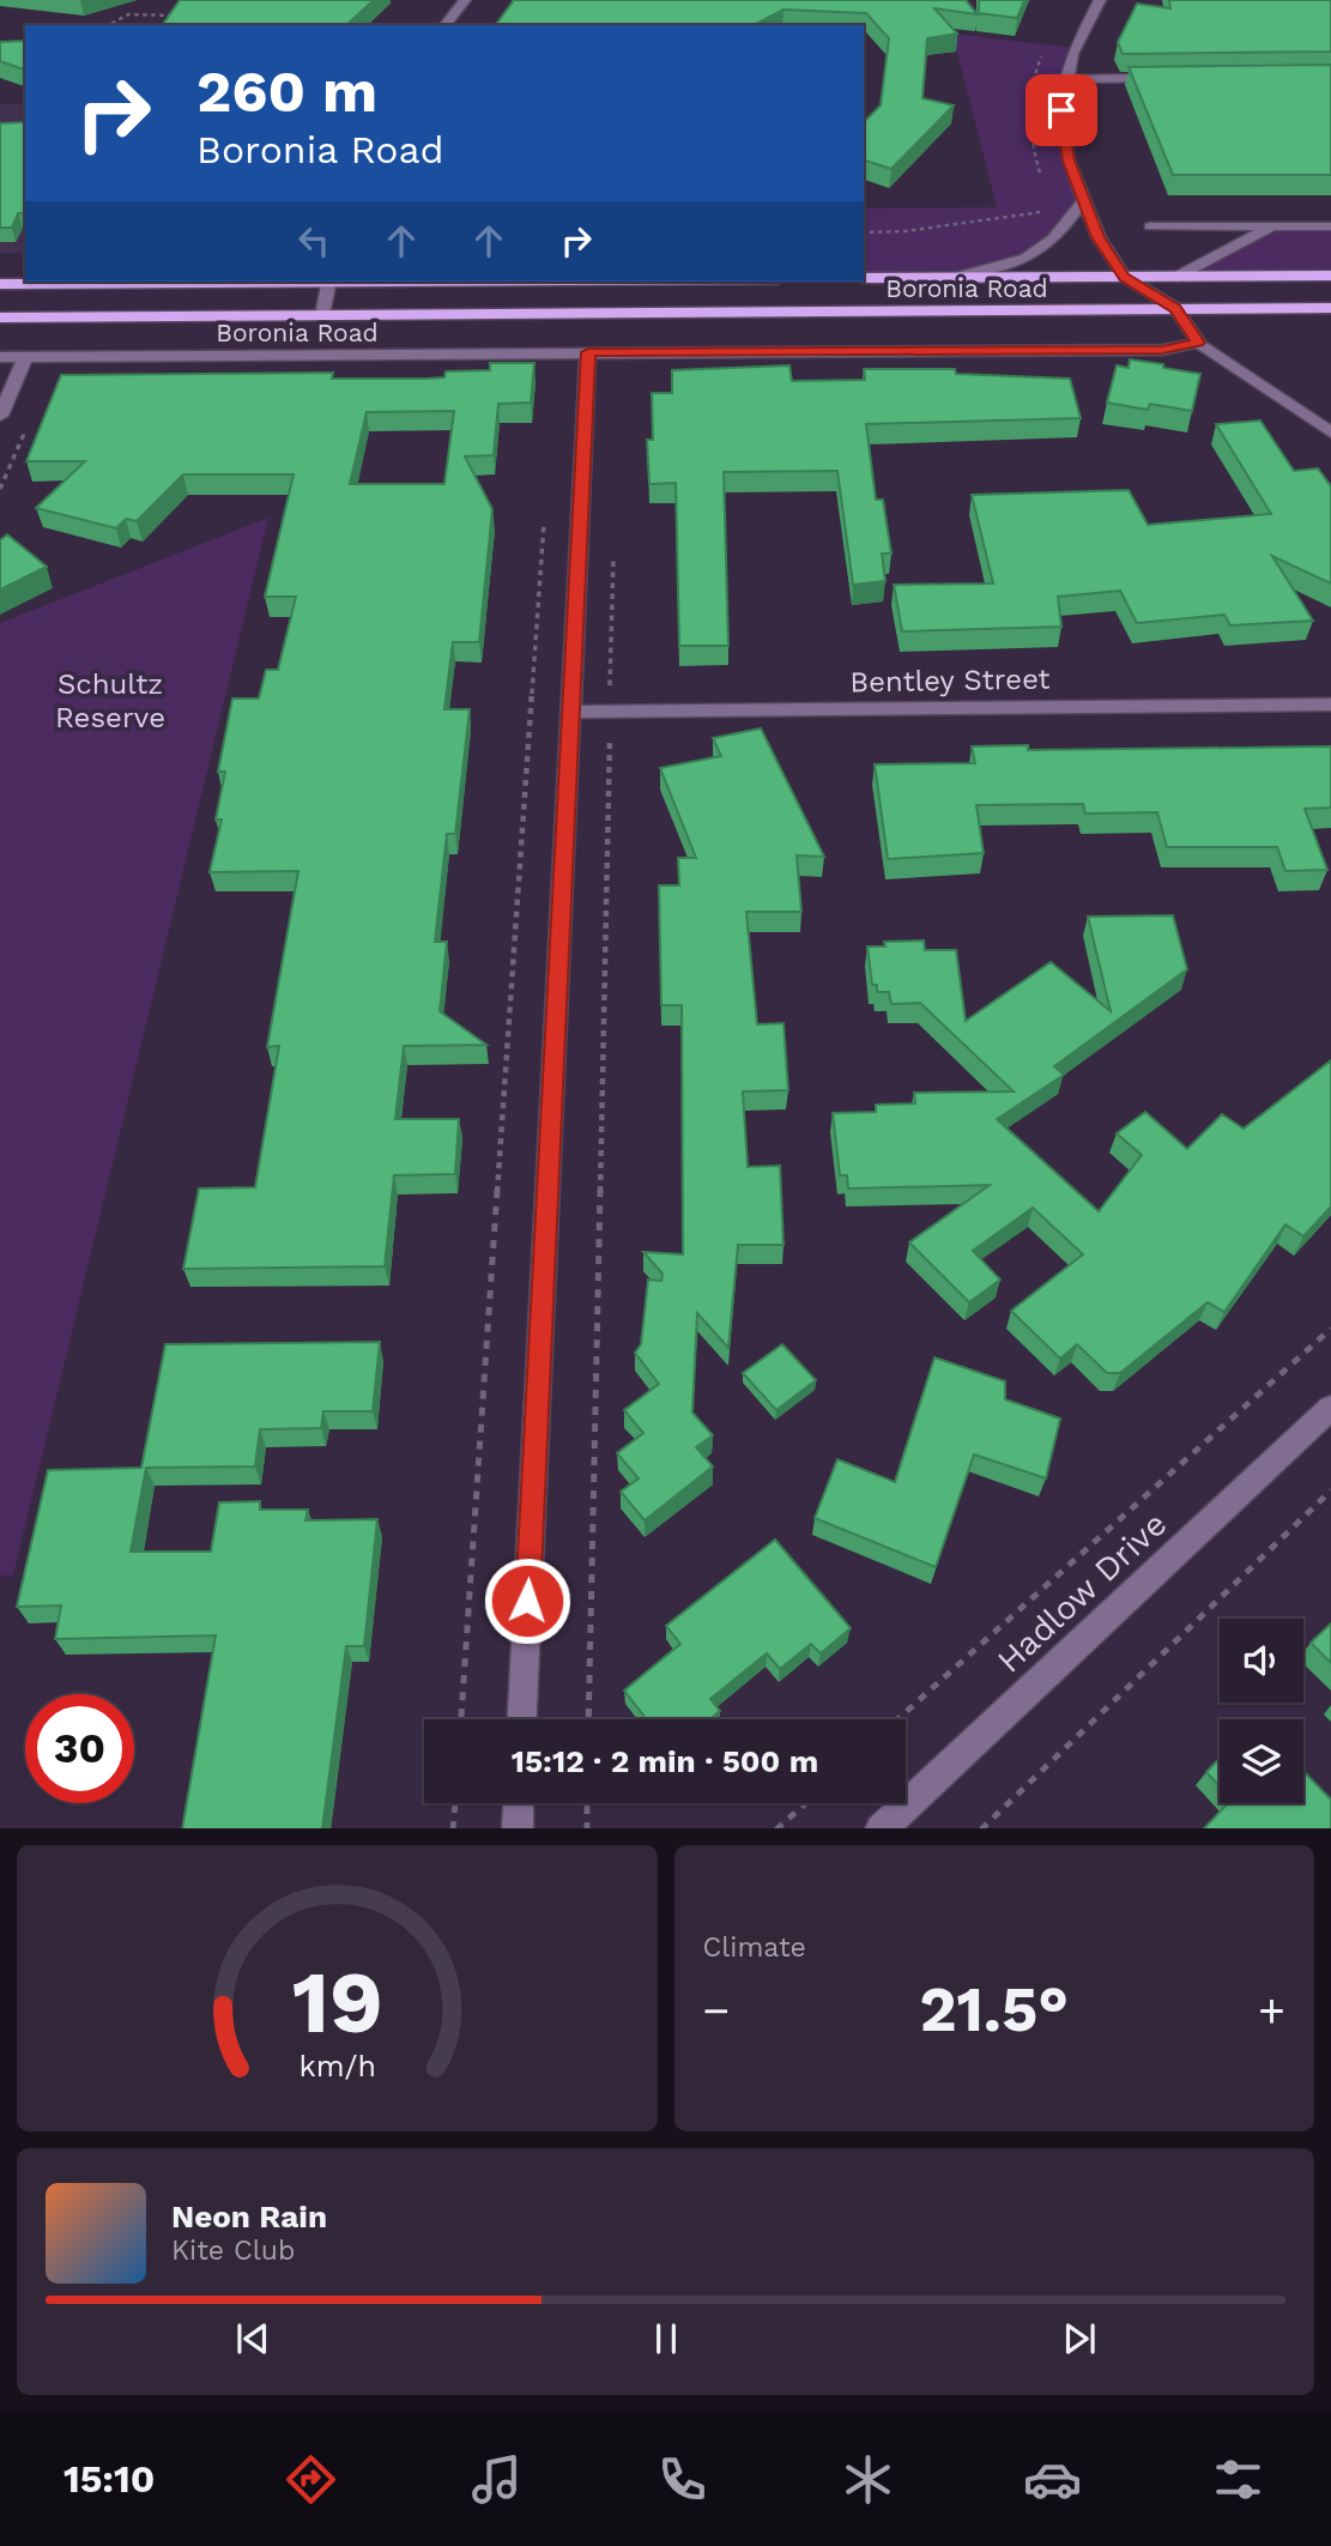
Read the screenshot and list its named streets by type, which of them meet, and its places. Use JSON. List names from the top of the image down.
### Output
{
  "streets": {
    "main road": ["Boronia Road"],
    "street": ["Bentley Street", "Hadlow Drive"]
  },
  "parks": ["Schultz Reserve"],
  "page": {
    "turn": ["260 m", "Boronia Road"],
    "limit": "30",
    "trip": "15:12 · 2 min · 500 m",
    "tile": "Climate",
    "heat": ["−", "21.5°", "+"],
    "song": ["Neon Rain", "Kite Club"],
    "tabs": "15:10",
    "gauge": ["19", "km/h"]
  }
}
